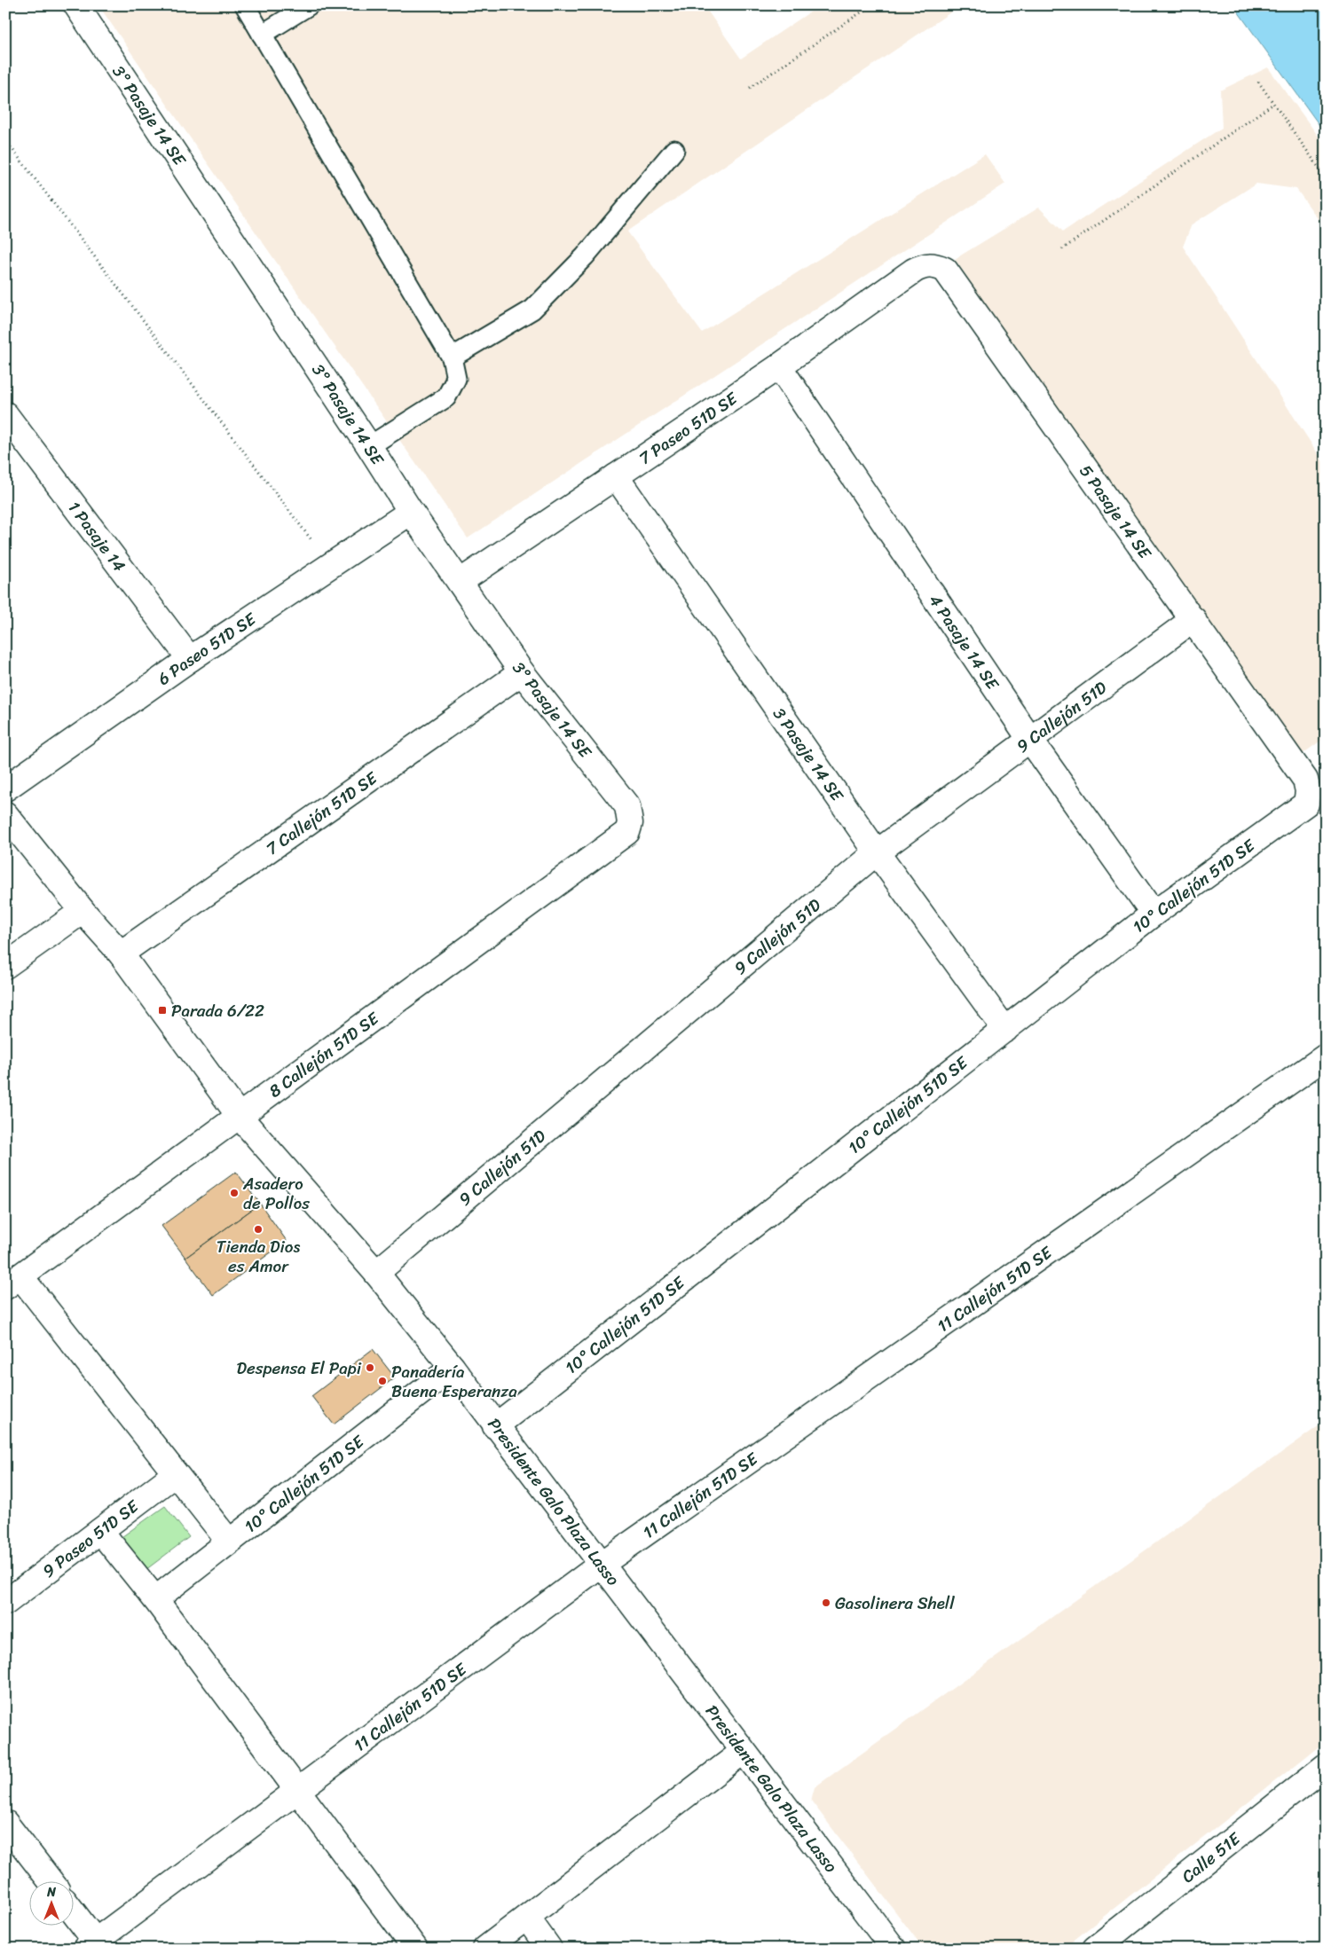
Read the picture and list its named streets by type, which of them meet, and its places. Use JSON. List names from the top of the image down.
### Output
{
  "streets": {
    "street": [
      "3° Pasaje 14 SE",
      "7 Paseo 51D SE",
      "5 Pasaje 14 SE",
      "1 Pasaje 14",
      "4 Pasaje 14 SE",
      "6 Paseo 51D SE",
      "9 Callejón 51D",
      "3 Pasaje 14 SE",
      "7 Callejón 51D SE",
      "10° Callejón 51D SE",
      "8 Callejón 51D SE",
      "11 Callejón 51D SE",
      "Presidente Galo Plaza Lasso",
      "9 Paseo 51D SE",
      "Calle 51E"
    ]
  },
  "crossings": [
    ["3° Pasaje 14 SE", "7 Paseo 51D SE"],
    ["3° Pasaje 14 SE", "6 Paseo 51D SE"],
    ["3° Pasaje 14 SE", "7 Callejón 51D SE"],
    ["3° Pasaje 14 SE", "8 Callejón 51D SE"],
    ["7 Paseo 51D SE", "5 Pasaje 14 SE"],
    ["7 Paseo 51D SE", "4 Pasaje 14 SE"],
    ["7 Paseo 51D SE", "3 Pasaje 14 SE"],
    ["5 Pasaje 14 SE", "9 Callejón 51D"],
    ["5 Pasaje 14 SE", "10° Callejón 51D SE"],
    ["1 Pasaje 14", "6 Paseo 51D SE"],
    ["4 Pasaje 14 SE", "9 Callejón 51D"],
    ["4 Pasaje 14 SE", "10° Callejón 51D SE"],
    ["9 Callejón 51D", "3 Pasaje 14 SE"],
    ["9 Callejón 51D", "Presidente Galo Plaza Lasso"],
    ["3 Pasaje 14 SE", "10° Callejón 51D SE"],
    ["7 Callejón 51D SE", "Presidente Galo Plaza Lasso"],
    ["10° Callejón 51D SE", "Presidente Galo Plaza Lasso"],
    ["8 Callejón 51D SE", "Presidente Galo Plaza Lasso"],
    ["11 Callejón 51D SE", "Presidente Galo Plaza Lasso"]
  ],
  "places": {
    "transit": ["Parada 6/22"],
    "other": [
      "Asadero de Pollos",
      "Tienda Dios es Amor",
      "Despensa El Papi",
      "Panadería Buena Esperanza",
      "Gasolinera Shell"
    ]
  },
  "north": "top"
}
